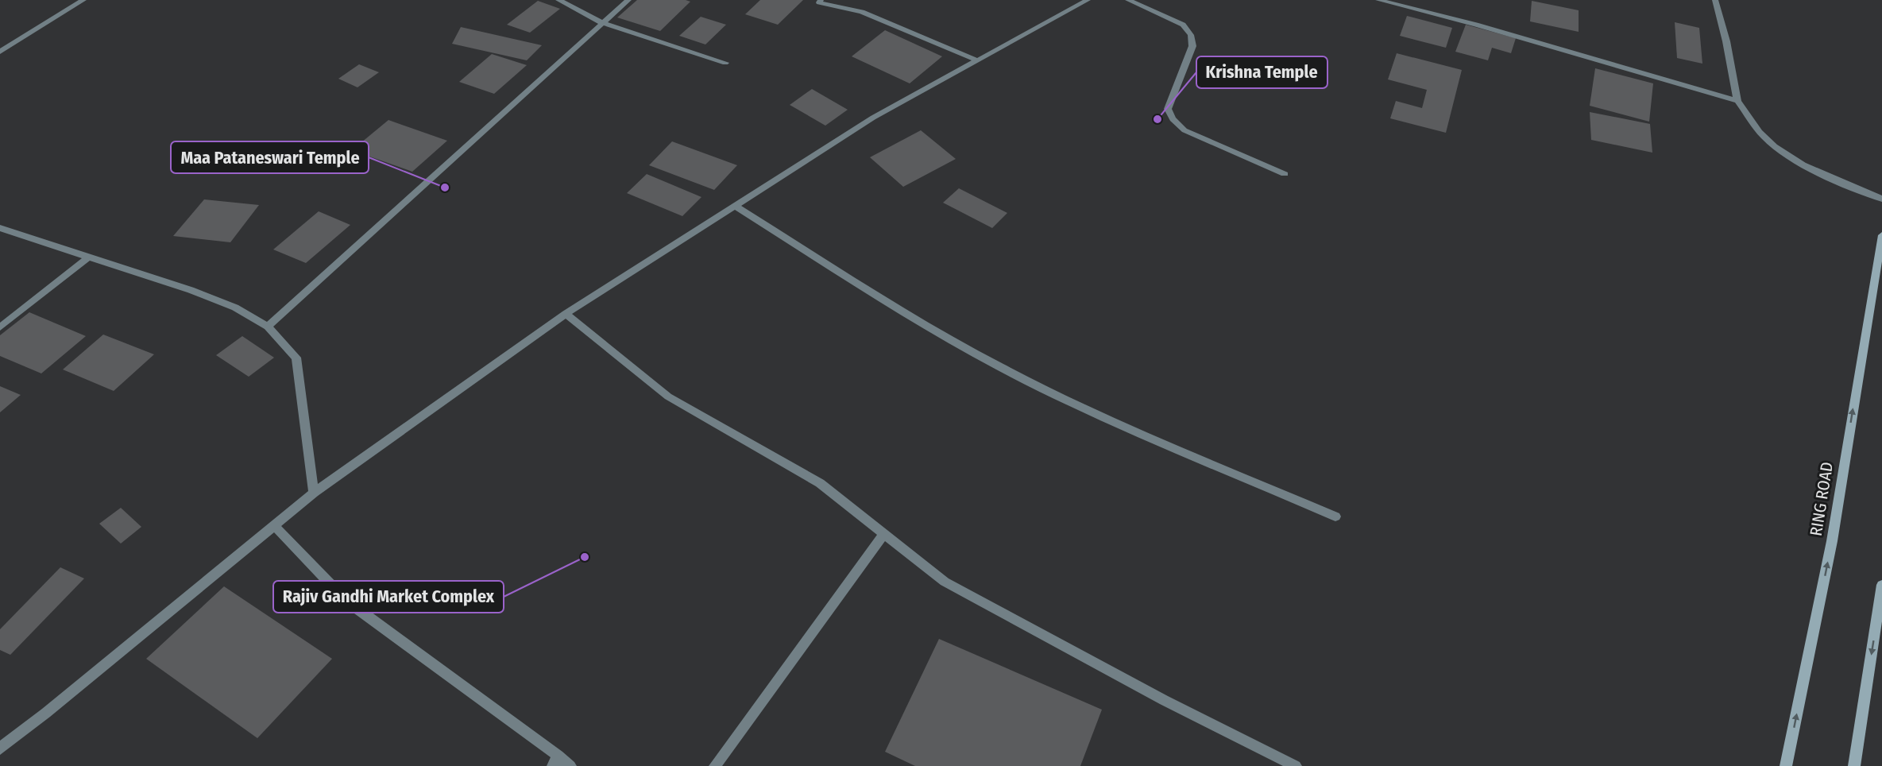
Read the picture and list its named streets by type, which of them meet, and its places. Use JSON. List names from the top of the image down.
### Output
{
  "streets": {
    "street": ["RING ROAD"]
  },
  "places": ["Krishna Temple", "Maa Pataneswari Temple", "Rajiv Gandhi Market Complex"]
}
